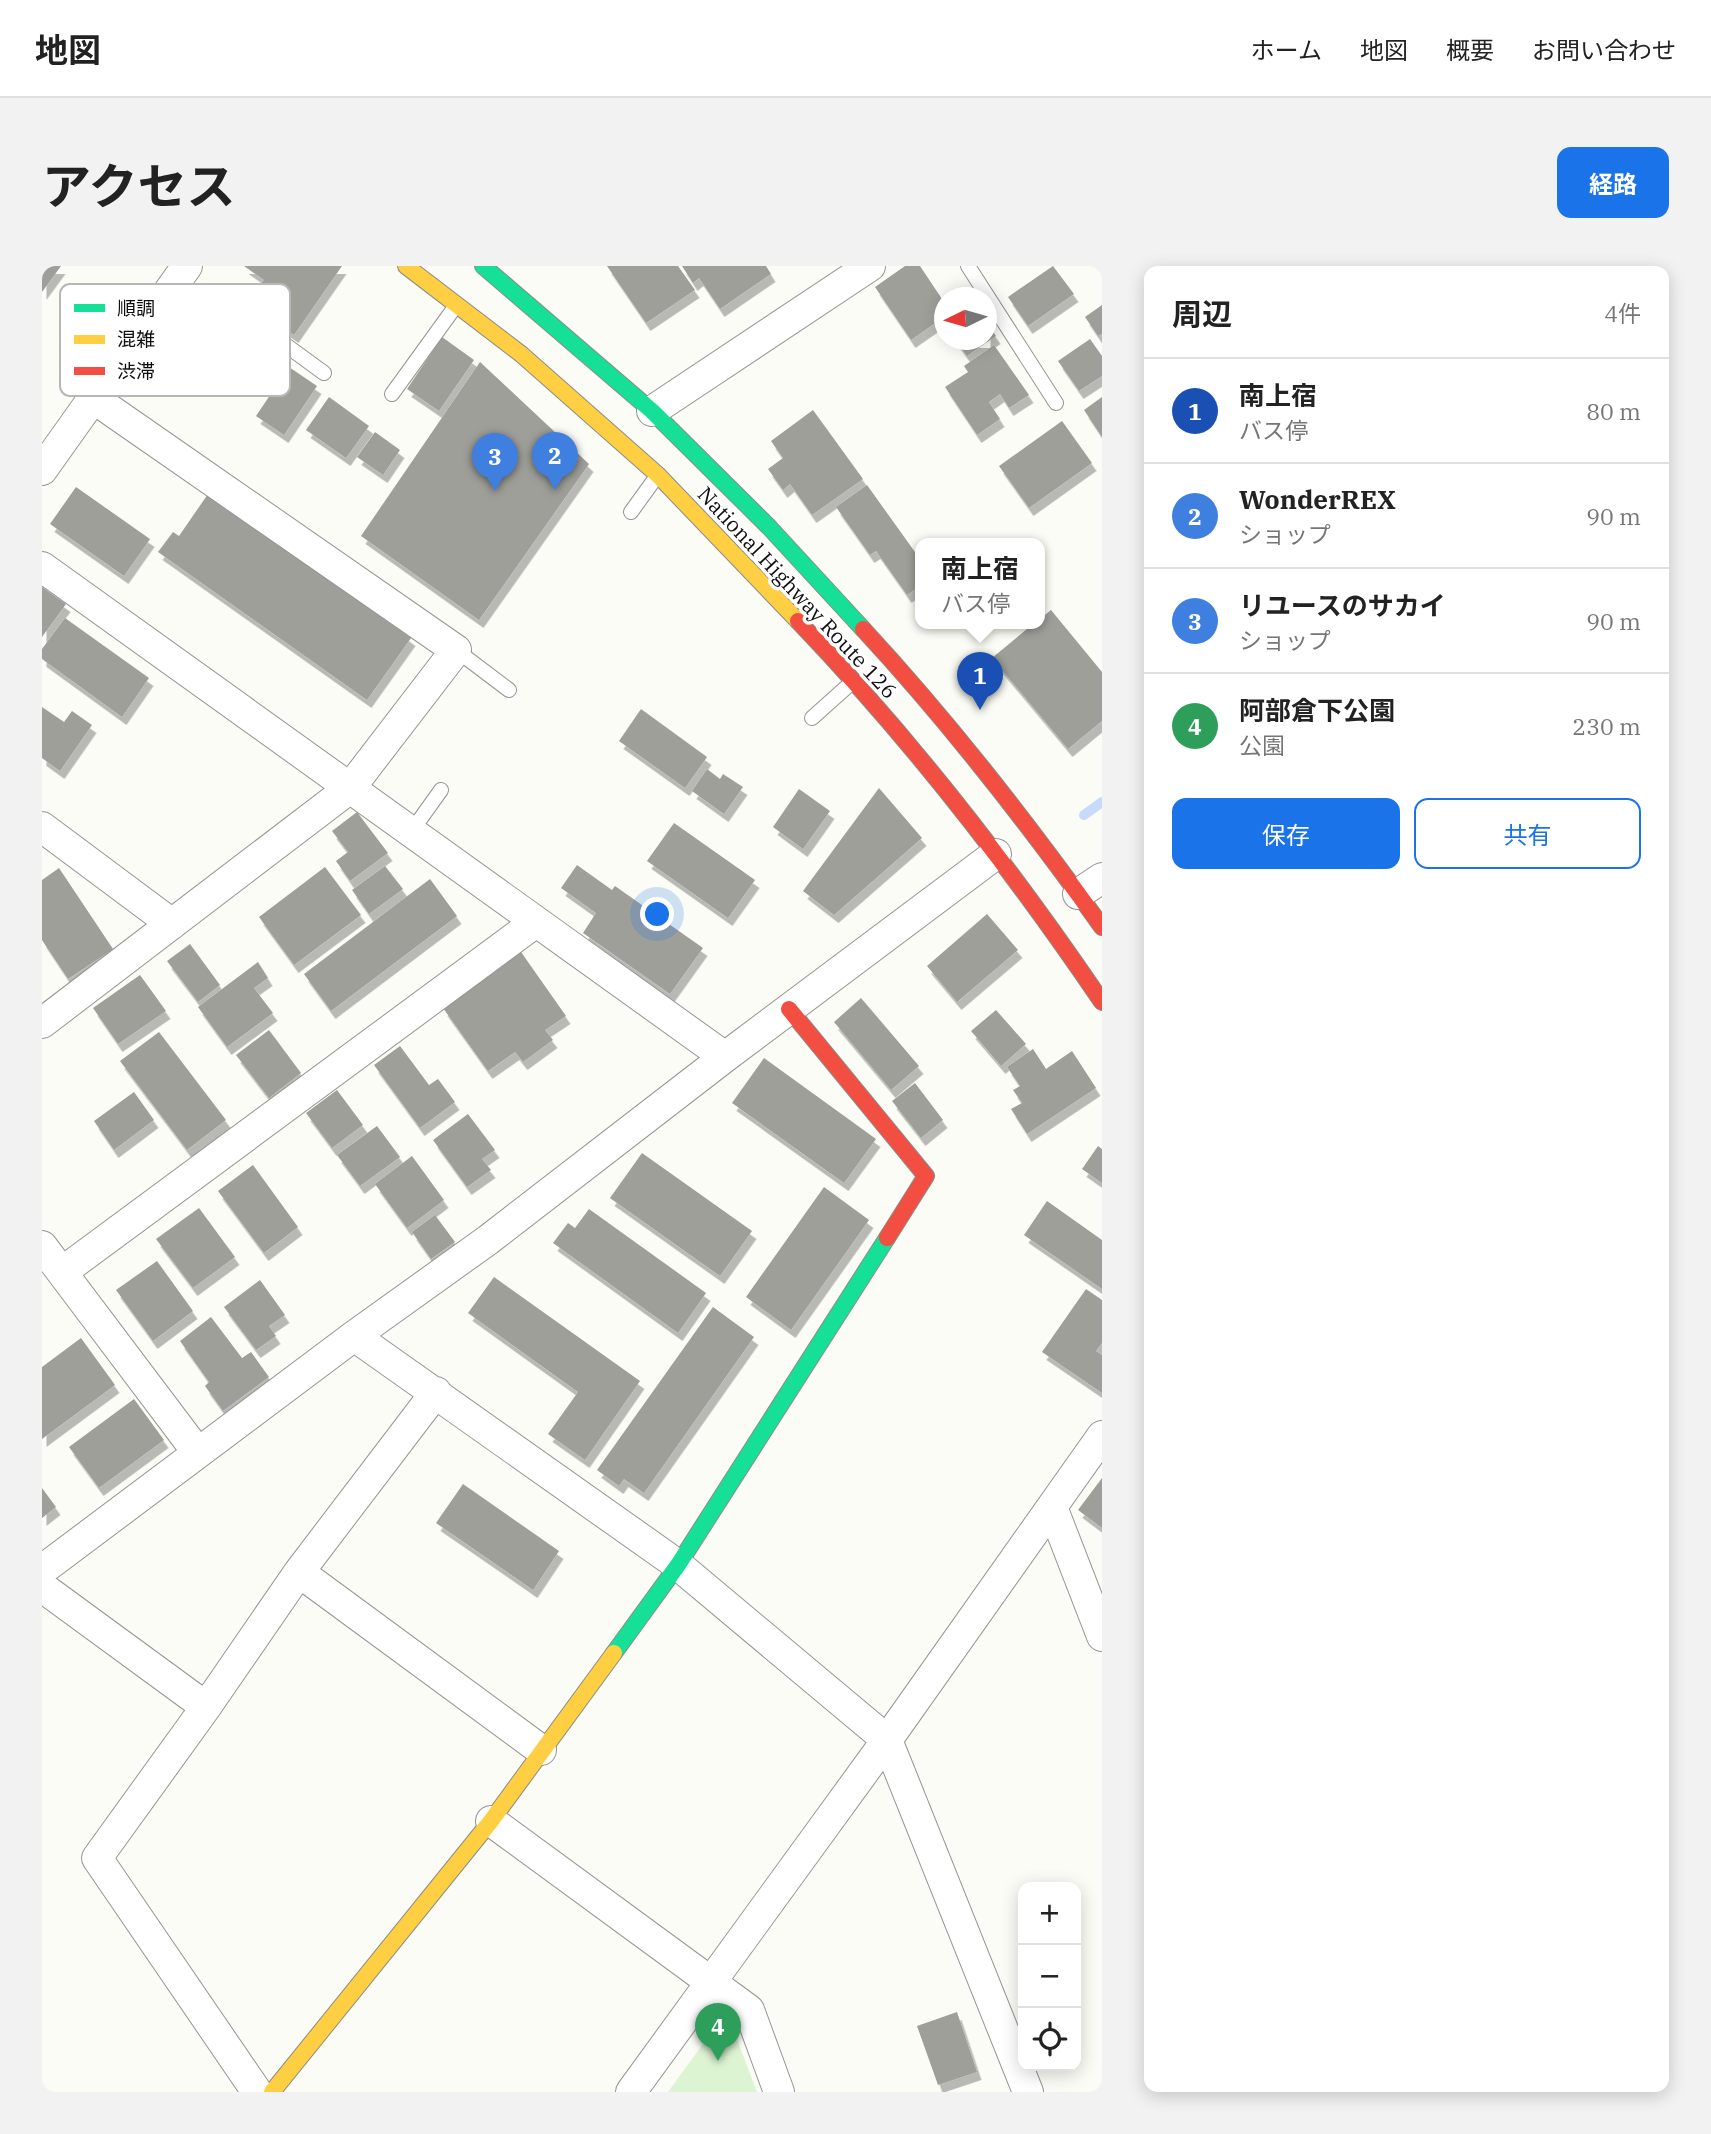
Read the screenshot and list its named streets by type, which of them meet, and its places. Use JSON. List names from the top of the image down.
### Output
{
  "streets": {
    "main road": ["National Highway Route 126"]
  },
  "legend": ["順調", "混雑", "渋滞"],
  "north": "left",
  "page": {
    "header": "地図",
    "nav": [
      "ホーム",
      "地図",
      "概要",
      "お問い合わせ"
    ],
    "title": "アクセス",
    "buttons": [
      "経路",
      ["保存", "共有"]
    ],
    "heading": ["周辺", "4件"],
    "list": [
      {
        "mark": "1",
        "name": "南上宿",
        "note": "バス停",
        "value": "80 m"
      },
      {
        "mark": "2",
        "name": "WonderREX",
        "note": "ショップ",
        "value": "90 m"
      },
      {
        "mark": "3",
        "name": "リユースのサカイ",
        "note": "ショップ",
        "value": "90 m"
      },
      {
        "mark": "4",
        "name": "阿部倉下公園",
        "note": "公園",
        "value": "230 m"
      }
    ],
    "pins": [
      "2",
      "3",
      "1",
      "4"
    ],
    "popup": ["南上宿", "バス停"],
    "map_buttons": ["+", "−"]
  }
}
